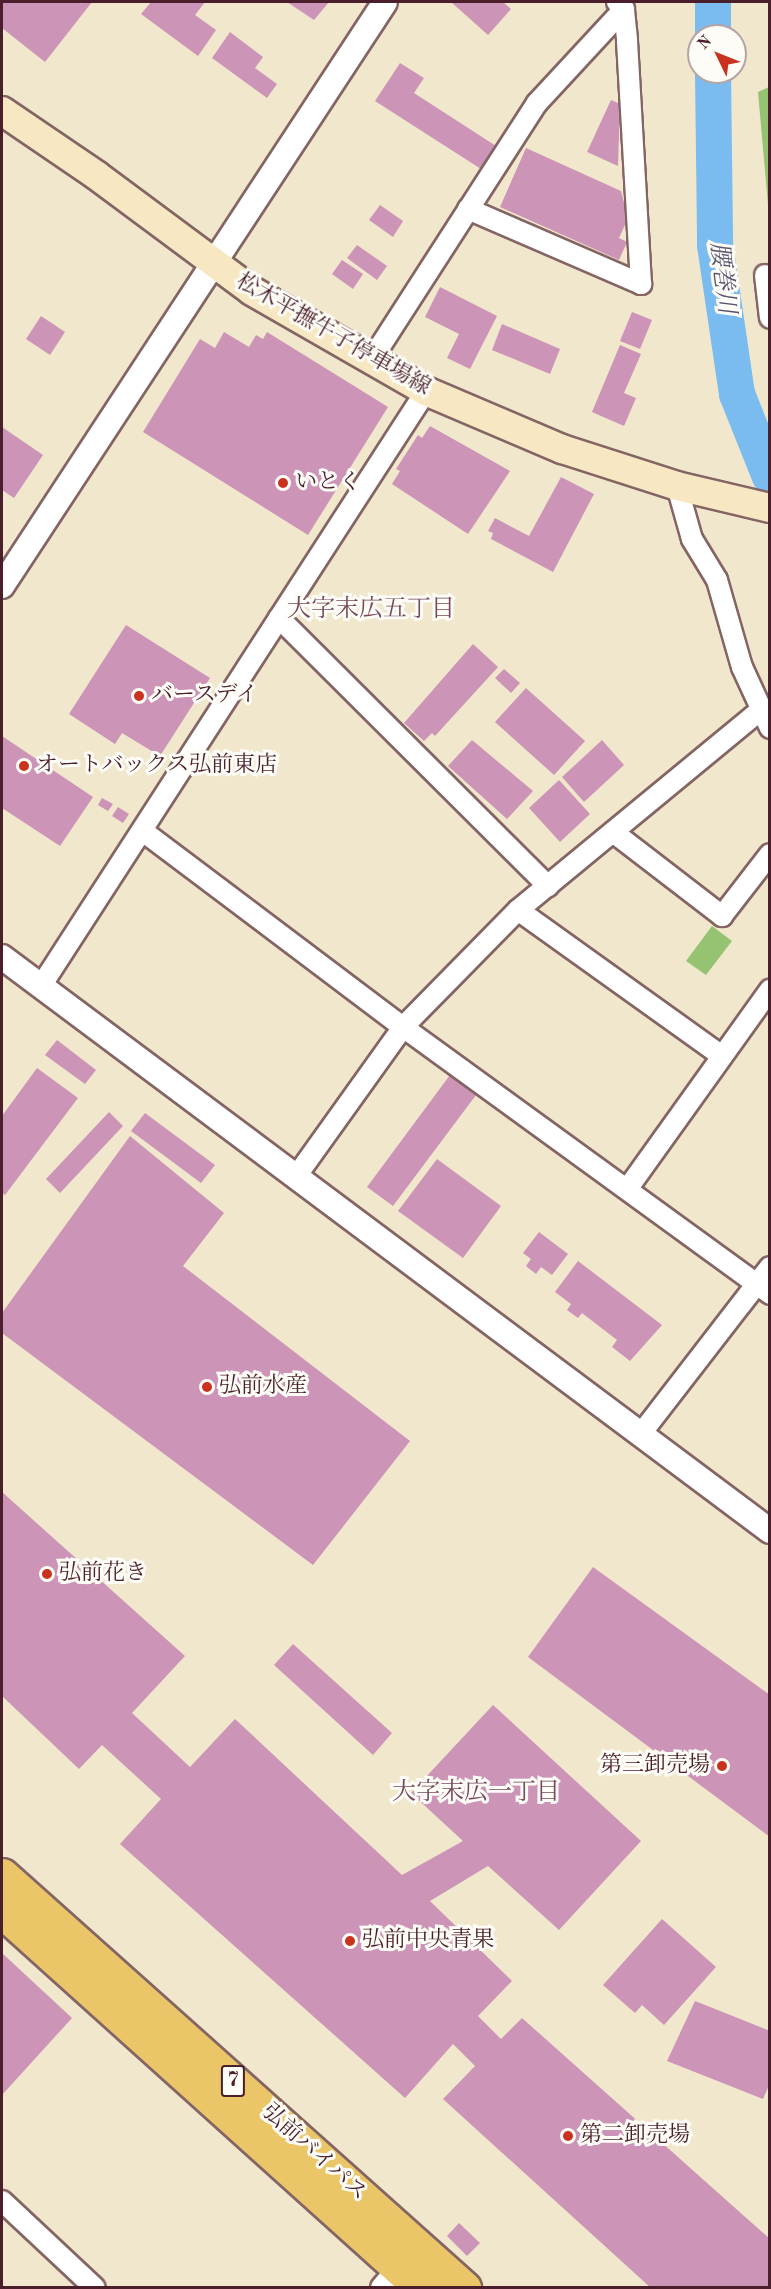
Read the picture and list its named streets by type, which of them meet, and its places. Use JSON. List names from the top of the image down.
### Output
{
  "streets": {
    "highway": ["7", "弘前バイパス"],
    "main road": ["松木平撫牛子停車場線"]
  },
  "districts": ["大字末広五丁目", "大字末広一丁目"],
  "water": ["腰巻川"],
  "places": [
    "いとく",
    "バースデイ",
    "オートバックス弘前東店",
    "弘前水産",
    "弘前花き",
    "第三卸売場",
    "弘前中央青果",
    "第二卸売場"
  ],
  "north": "top left"
}
